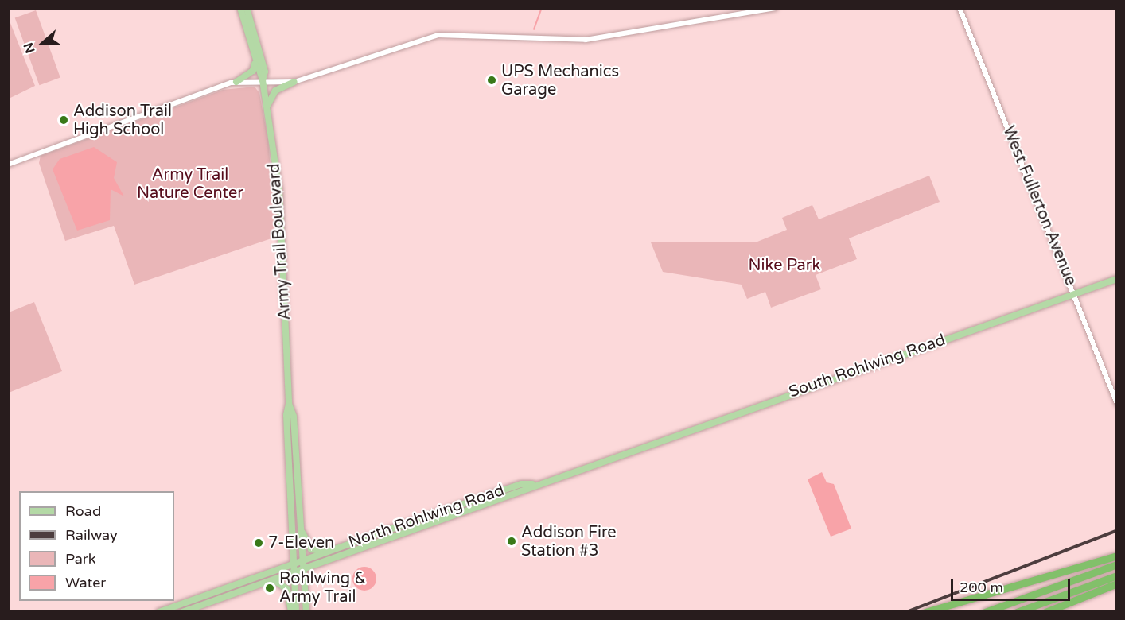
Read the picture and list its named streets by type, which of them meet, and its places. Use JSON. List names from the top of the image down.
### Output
{
  "streets": {
    "main road": ["Army Trail Boulevard", "South Rohlwing Road", "North Rohlwing Road"],
    "street": ["West Fullerton Avenue"]
  },
  "crossings": [
    ["West Fullerton Avenue", "South Rohlwing Road"],
    ["Army Trail Boulevard", "North Rohlwing Road"],
    ["South Rohlwing Road", "North Rohlwing Road"]
  ],
  "parks": ["Army Trail Nature Center", "Nike Park"],
  "places": [
    "UPS Mechanics Garage",
    "Addison Trail High School",
    "Addison Fire Station #3",
    "7-Eleven",
    "Rohlwing & Army Trail"
  ],
  "legend": [
    "Road",
    "Railway",
    "Park",
    "Water"
  ],
  "scale_bar": "200 m",
  "north": "left"
}
